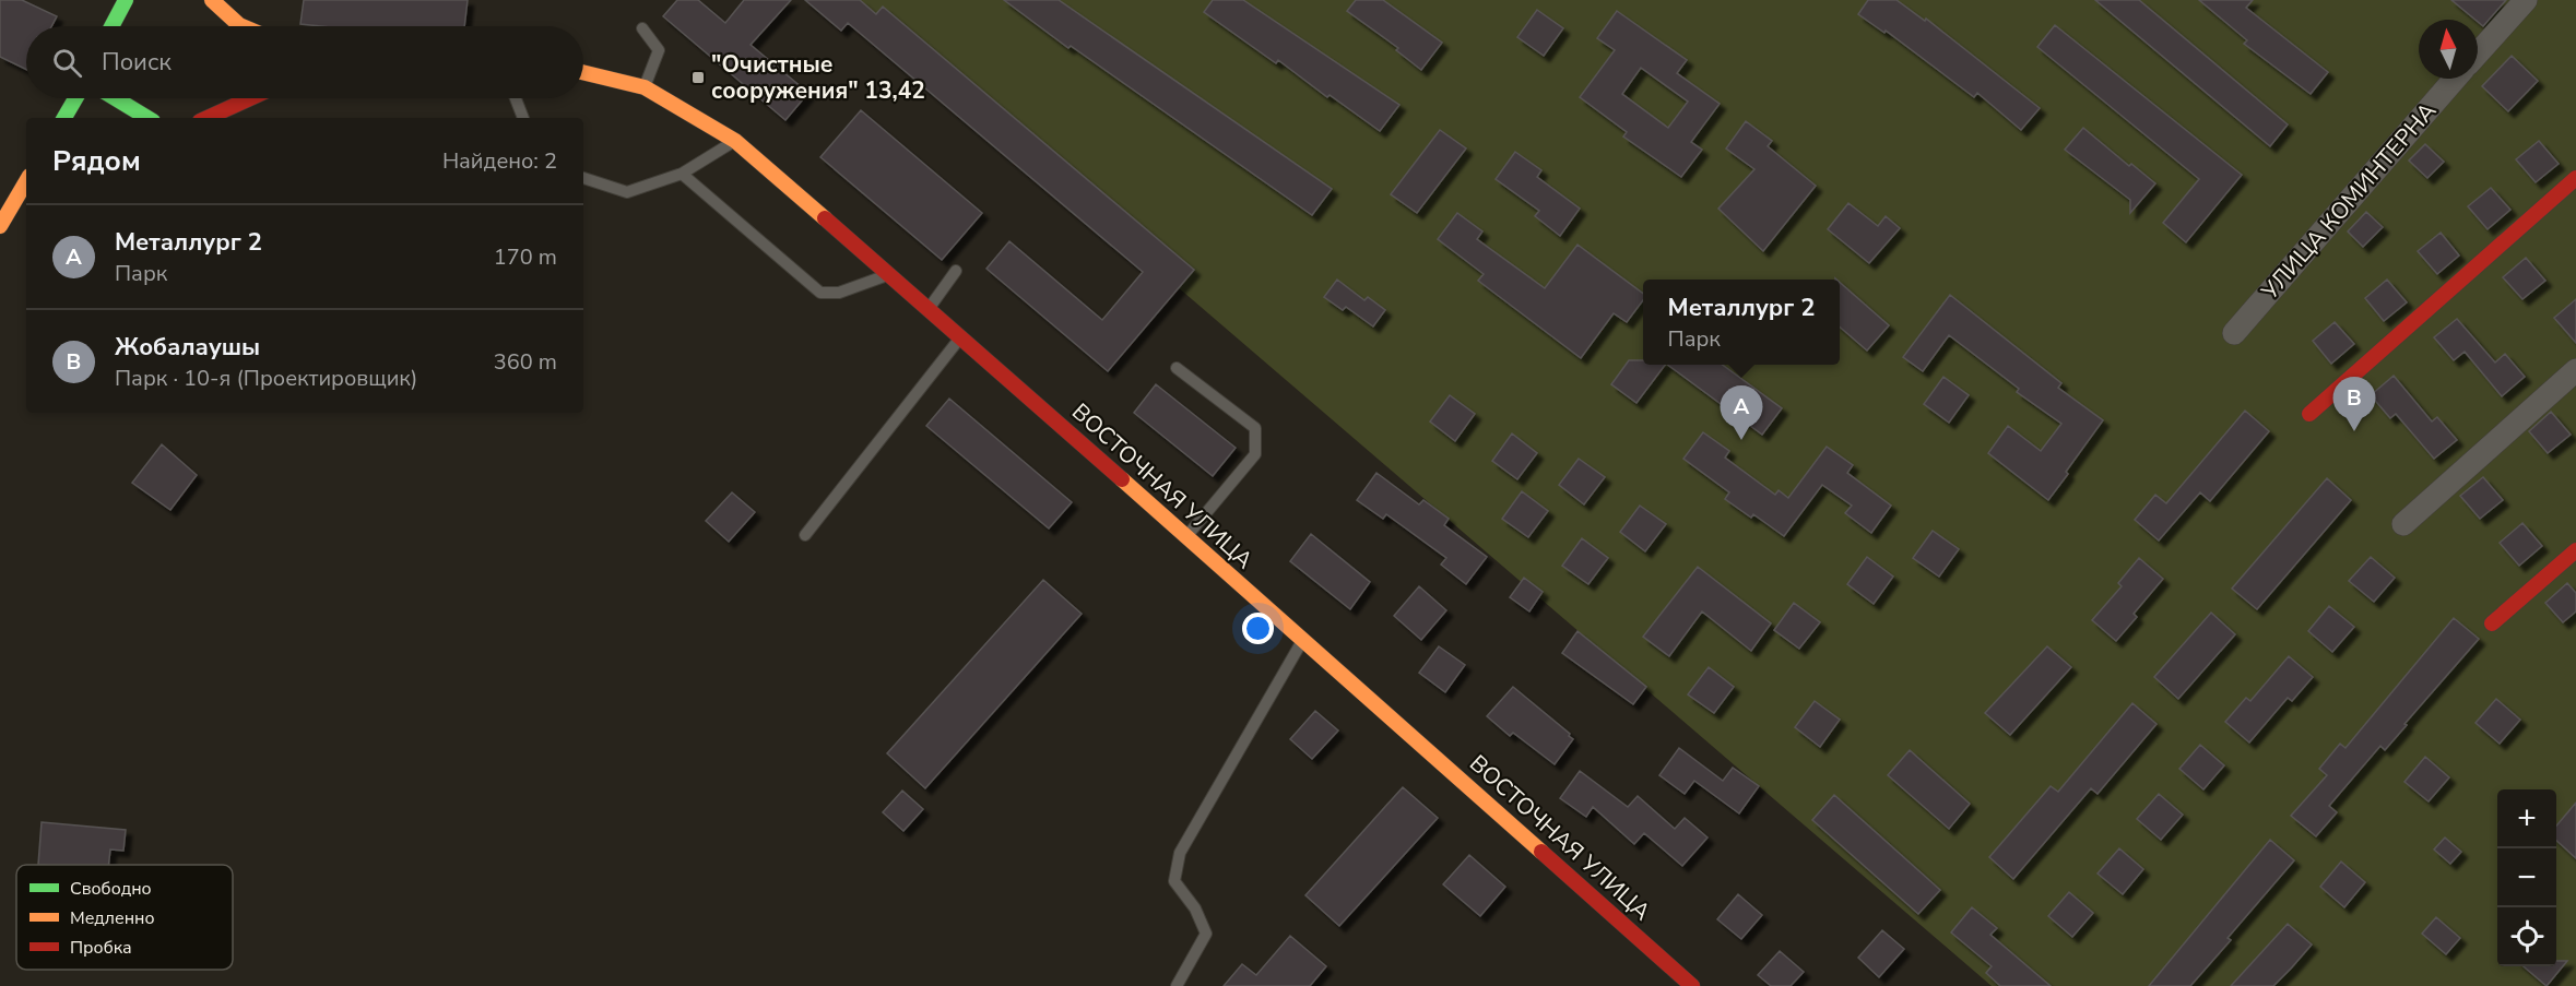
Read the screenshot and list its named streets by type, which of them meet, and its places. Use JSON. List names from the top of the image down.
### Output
{
  "streets": {
    "main road": ["ВОСТОЧНАЯ УЛИЦА"],
    "street": ["УЛИЦА КОМИНТЕРНА"]
  },
  "places": {
    "transit": ["\"Очистные сооружения\" 13,42"]
  },
  "legend": ["Свободно", "Медленно", "Пробка"],
  "north": "top",
  "page": {
    "search": "Поиск",
    "heading": ["Рядом", "Найдено: 2"],
    "list": [
      {
        "mark": "A",
        "name": "Металлург 2",
        "note": "Парк",
        "value": "170 m"
      },
      {
        "mark": "B",
        "name": "Жобалаушы",
        "note": "Парк · 10-я (Проектировщик)",
        "value": "360 m"
      }
    ],
    "popup": ["Металлург 2", "Парк"],
    "pins": ["B", "A"],
    "map_buttons": ["+", "−"]
  }
}
